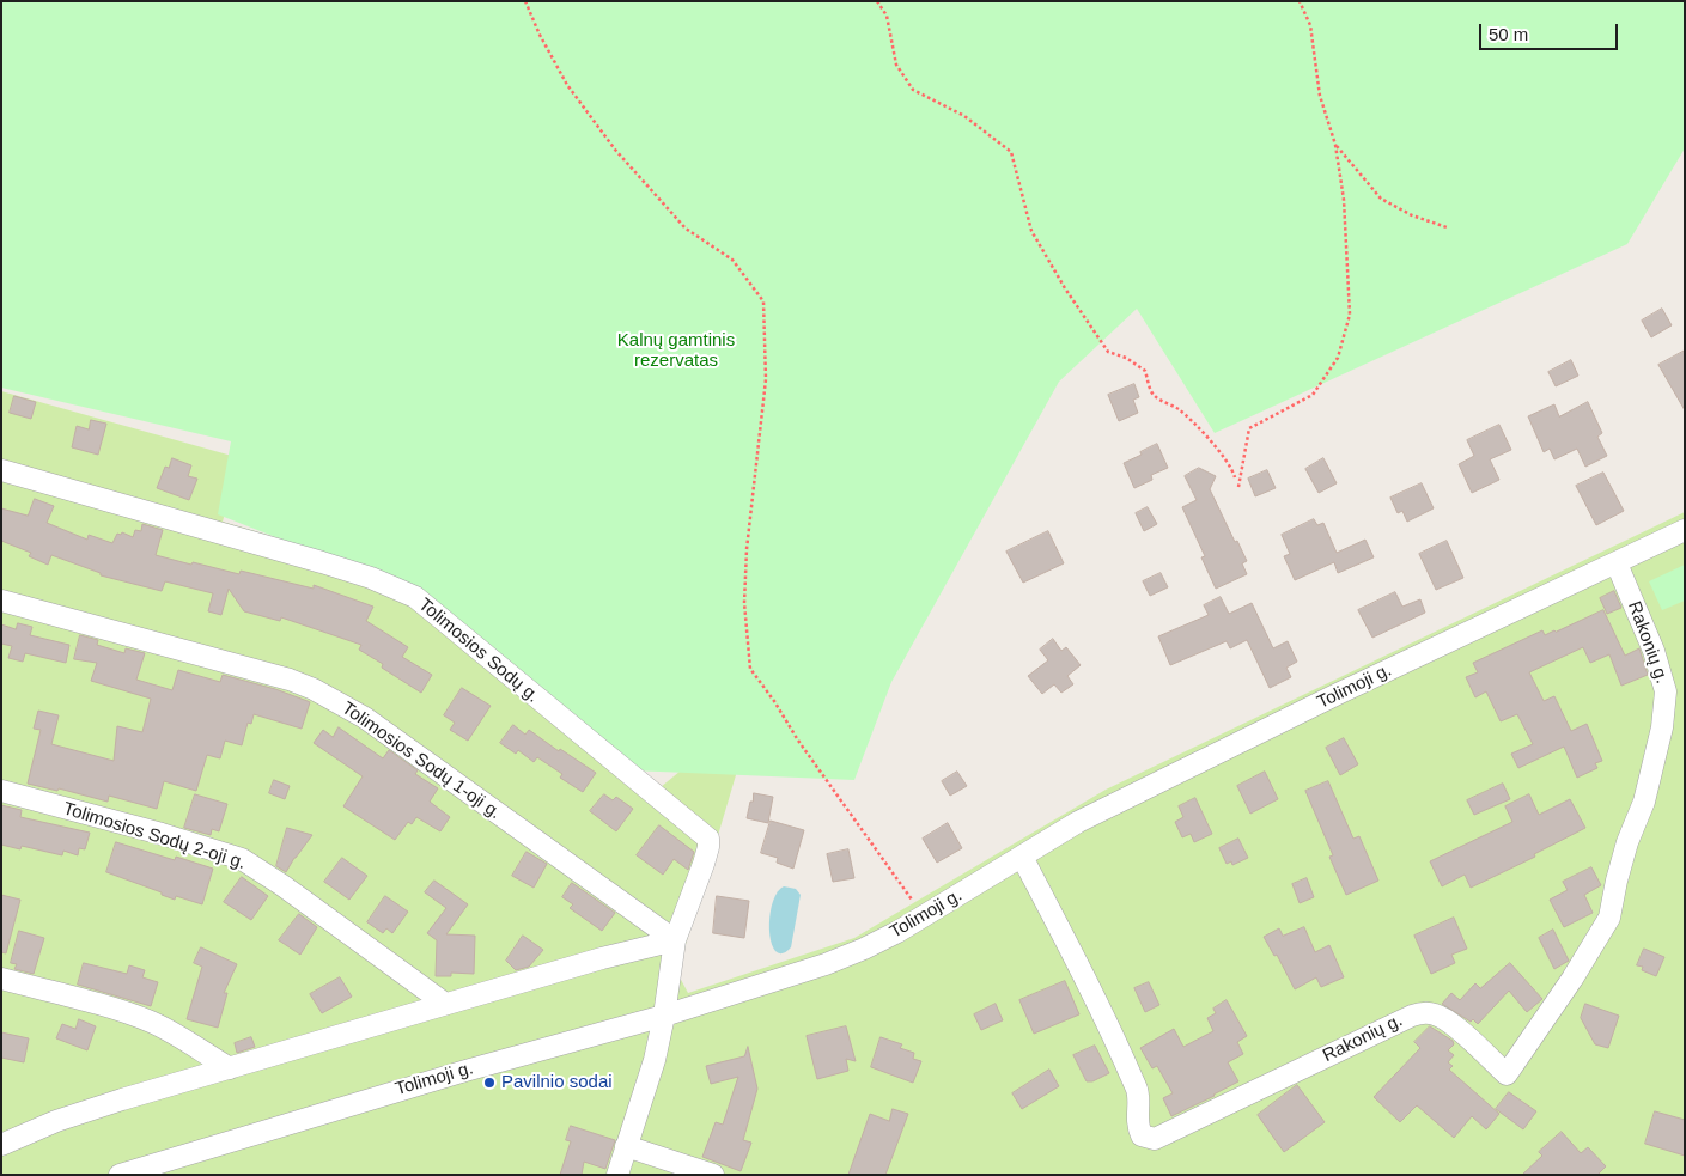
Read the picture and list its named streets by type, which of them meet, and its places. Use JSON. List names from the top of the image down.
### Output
{
  "streets": {
    "street": [
      "Rakonių g.",
      "Tolimosios Sodų g.",
      "Tolimoji g.",
      "Tolimosios Sodų 1-oji g.",
      "Tolimosios Sodų 2-oji g."
    ]
  },
  "crossings": [
    ["Rakonių g.", "Tolimoji g."],
    ["Tolimosios Sodų g.", "Tolimoji g."],
    ["Tolimosios Sodų g.", "Tolimosios Sodų 1-oji g."]
  ],
  "parks": ["Kalnų gamtinis rezervatas"],
  "places": ["Pavilnio sodai"],
  "scale_bar": "50 m"
}
